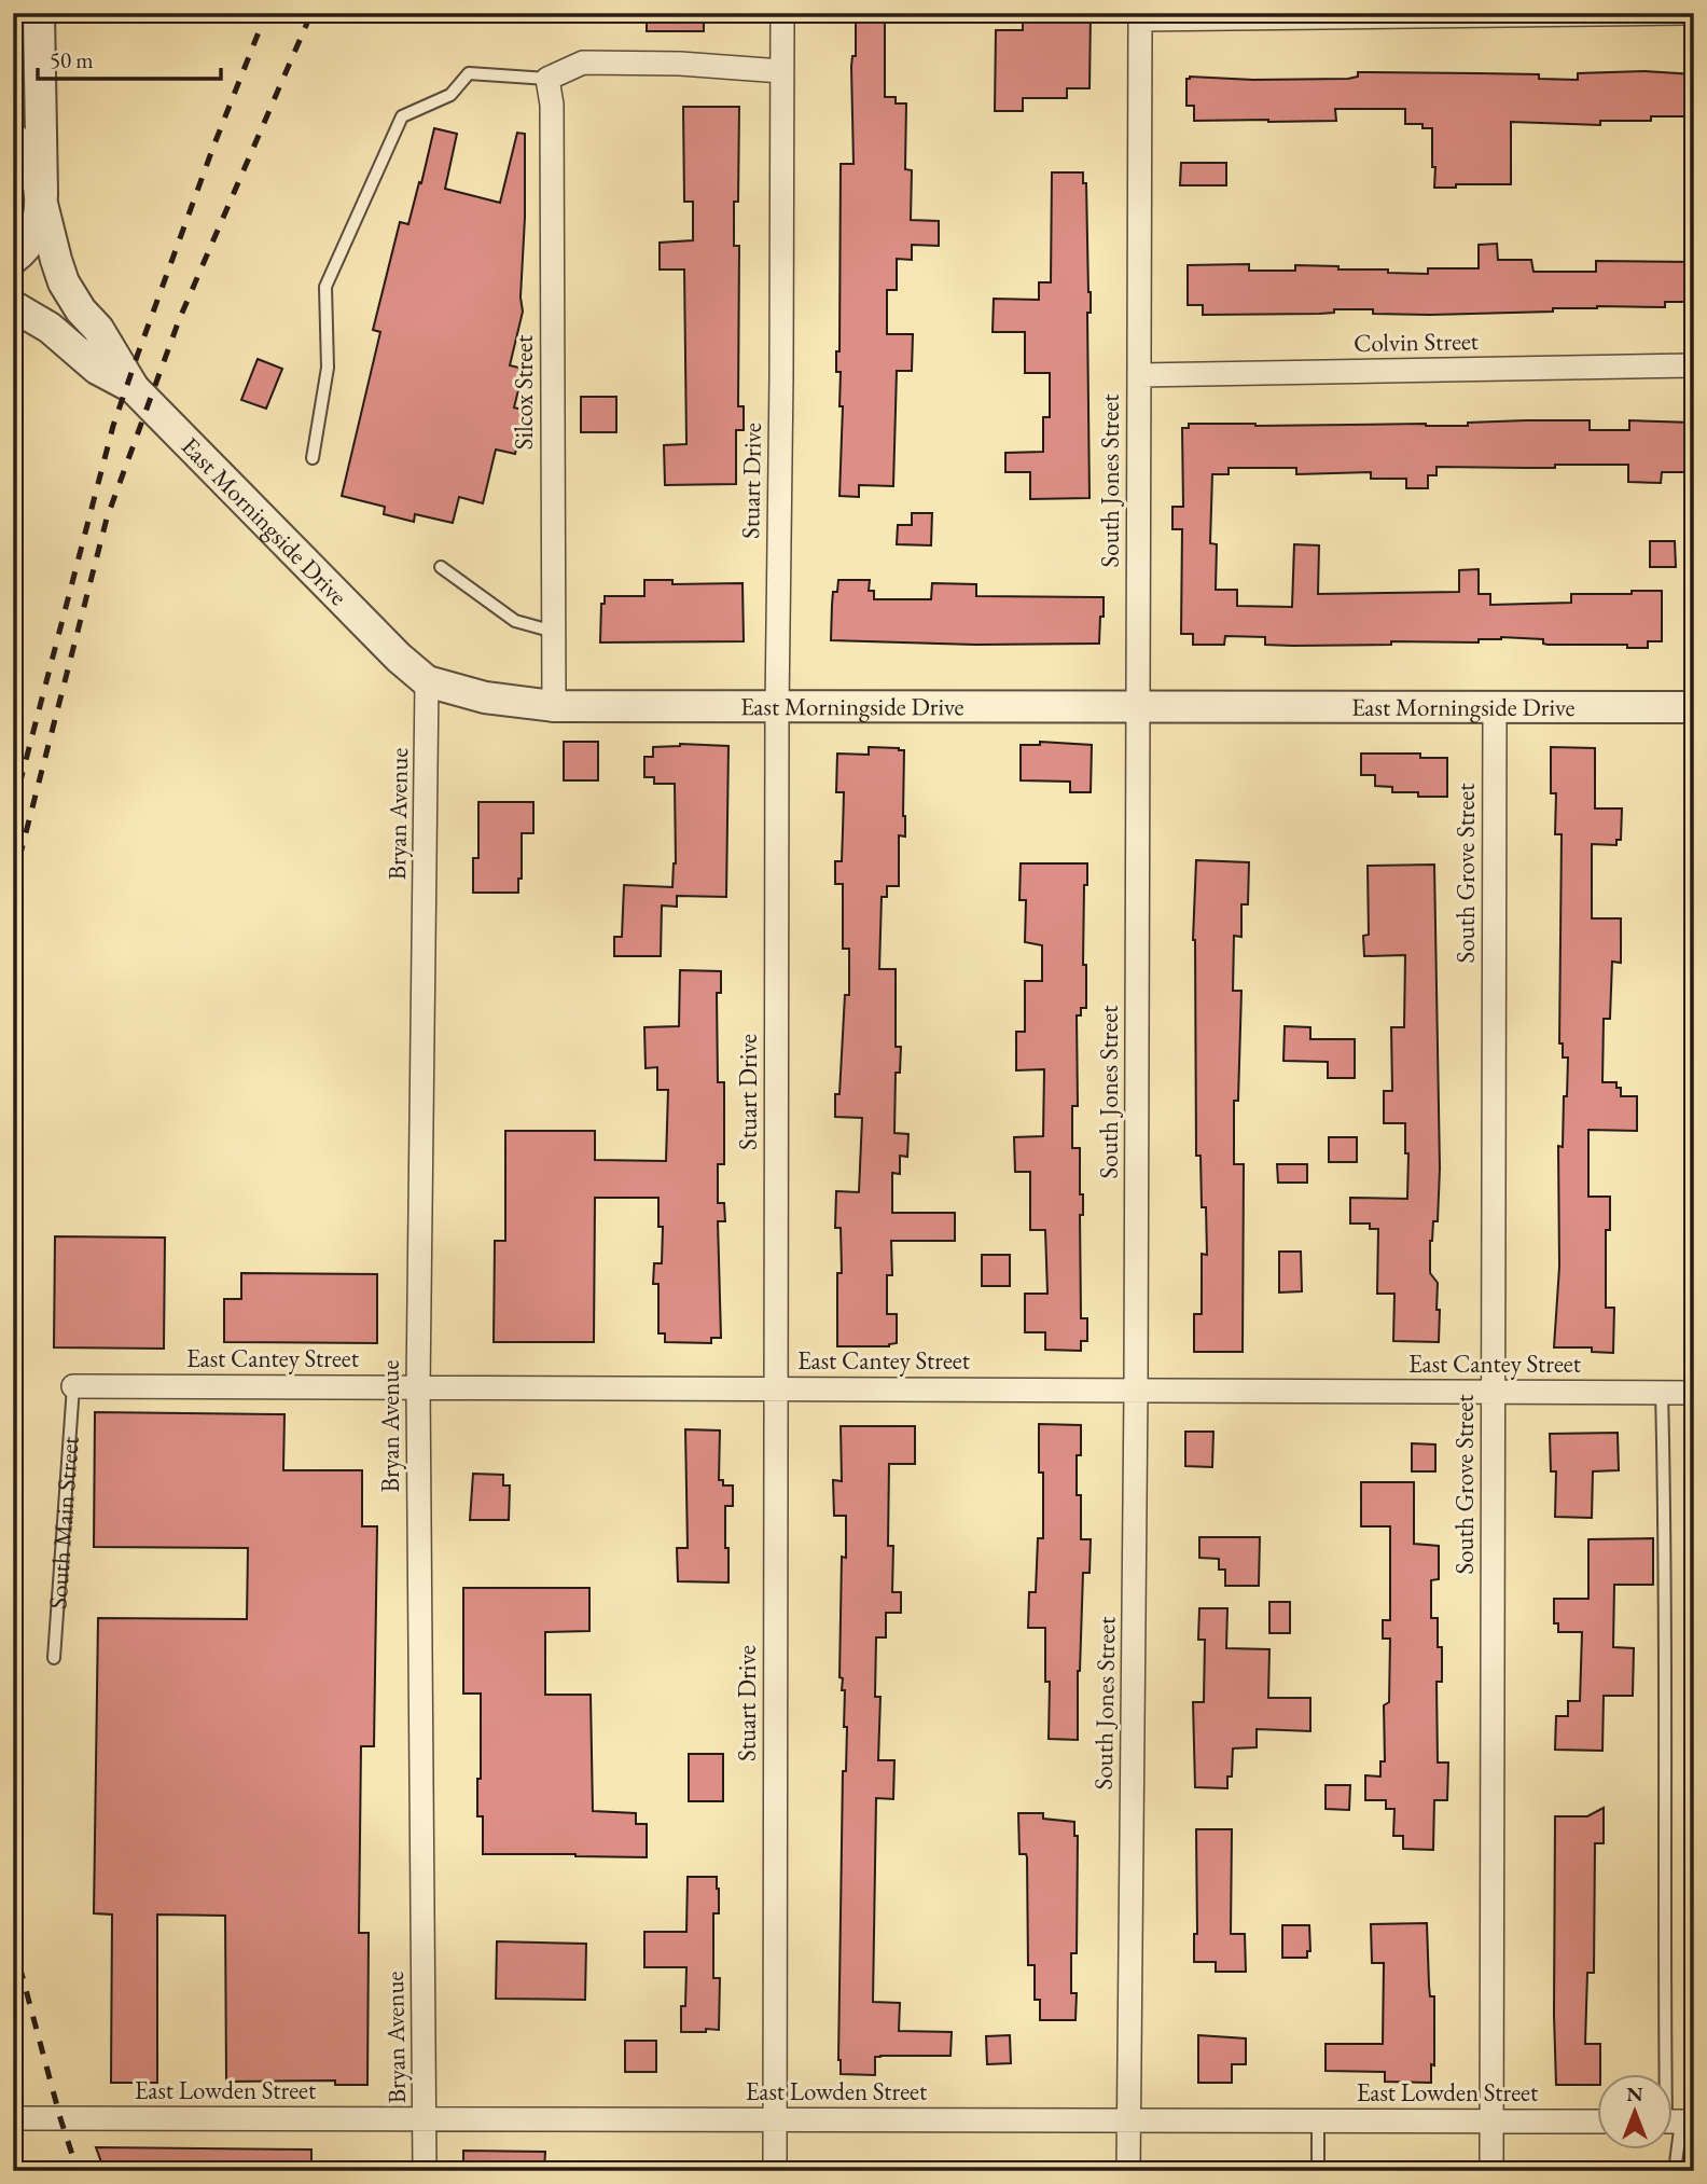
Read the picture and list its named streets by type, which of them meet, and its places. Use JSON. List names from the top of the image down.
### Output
{
  "streets": {
    "street": [
      "Colvin Street",
      "Silcox Street",
      "Stuart Drive",
      "South Jones Street",
      "East Morningside Drive",
      "Bryan Avenue",
      "South Grove Street",
      "East Cantey Street",
      "East Lowden Street"
    ],
    "lane": ["South Main Street"]
  },
  "crossings": [
    ["Colvin Street", "South Jones Street"],
    ["Silcox Street", "East Morningside Drive"],
    ["Stuart Drive", "East Morningside Drive"],
    ["Stuart Drive", "East Cantey Street"],
    ["Stuart Drive", "East Lowden Street"],
    ["South Jones Street", "East Morningside Drive"],
    ["South Jones Street", "East Cantey Street"],
    ["South Jones Street", "East Lowden Street"],
    ["East Morningside Drive", "Bryan Avenue"],
    ["East Morningside Drive", "South Grove Street"],
    ["Bryan Avenue", "East Cantey Street"],
    ["Bryan Avenue", "East Lowden Street"],
    ["South Grove Street", "East Cantey Street"],
    ["South Grove Street", "East Lowden Street"],
    ["East Cantey Street", "South Main Street"]
  ],
  "scale_bar": "50 m",
  "north": "top"
}
